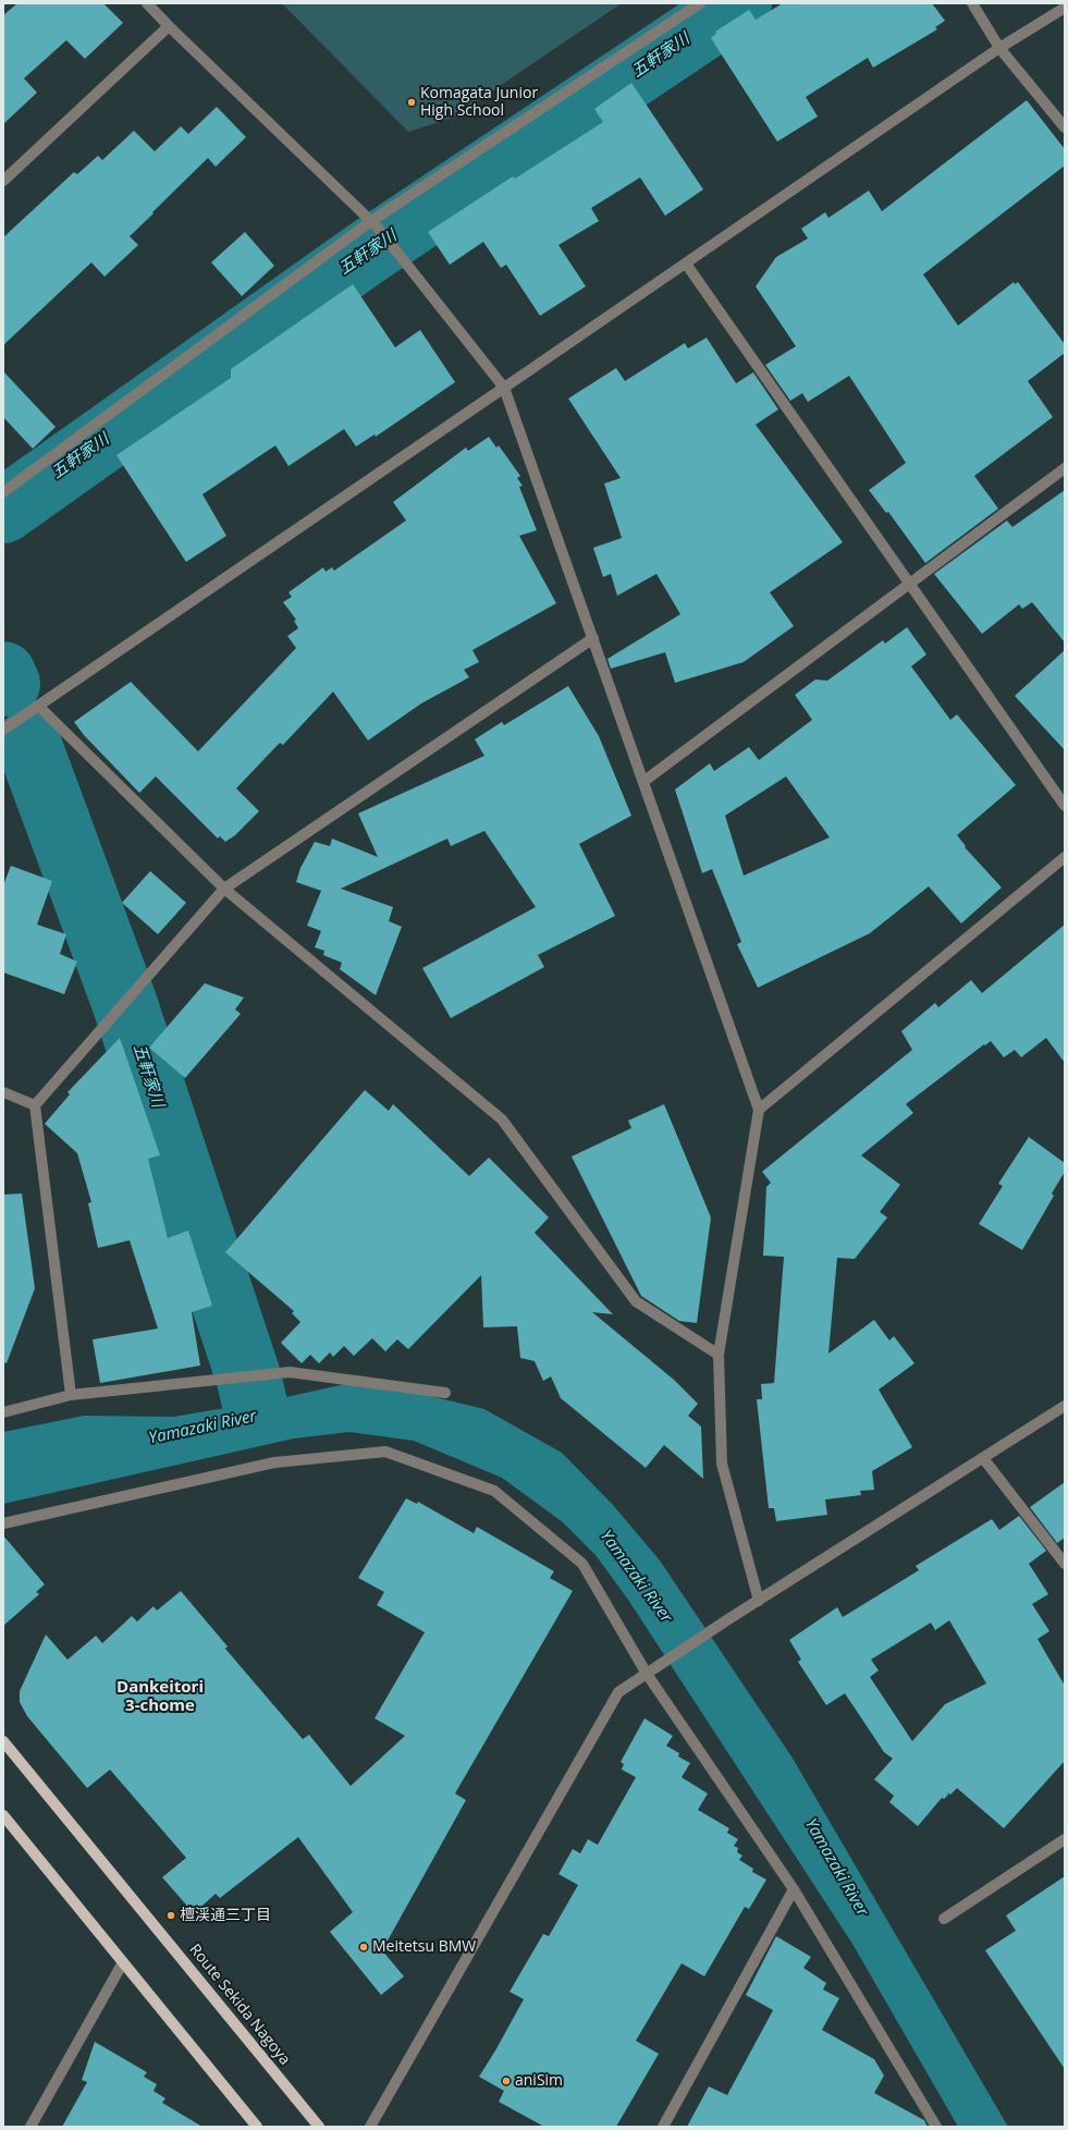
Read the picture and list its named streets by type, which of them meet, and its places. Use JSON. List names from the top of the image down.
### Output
{
  "streets": {
    "main road": ["Route Sekida Nagoya"]
  },
  "districts": ["Dankeitori 3-chome"],
  "water": ["五軒家川", "Yamazaki River"],
  "places": [
    "Komagata Junior High School",
    "檀渓通三丁目",
    "Meitetsu BMW",
    "aniSim"
  ]
}
